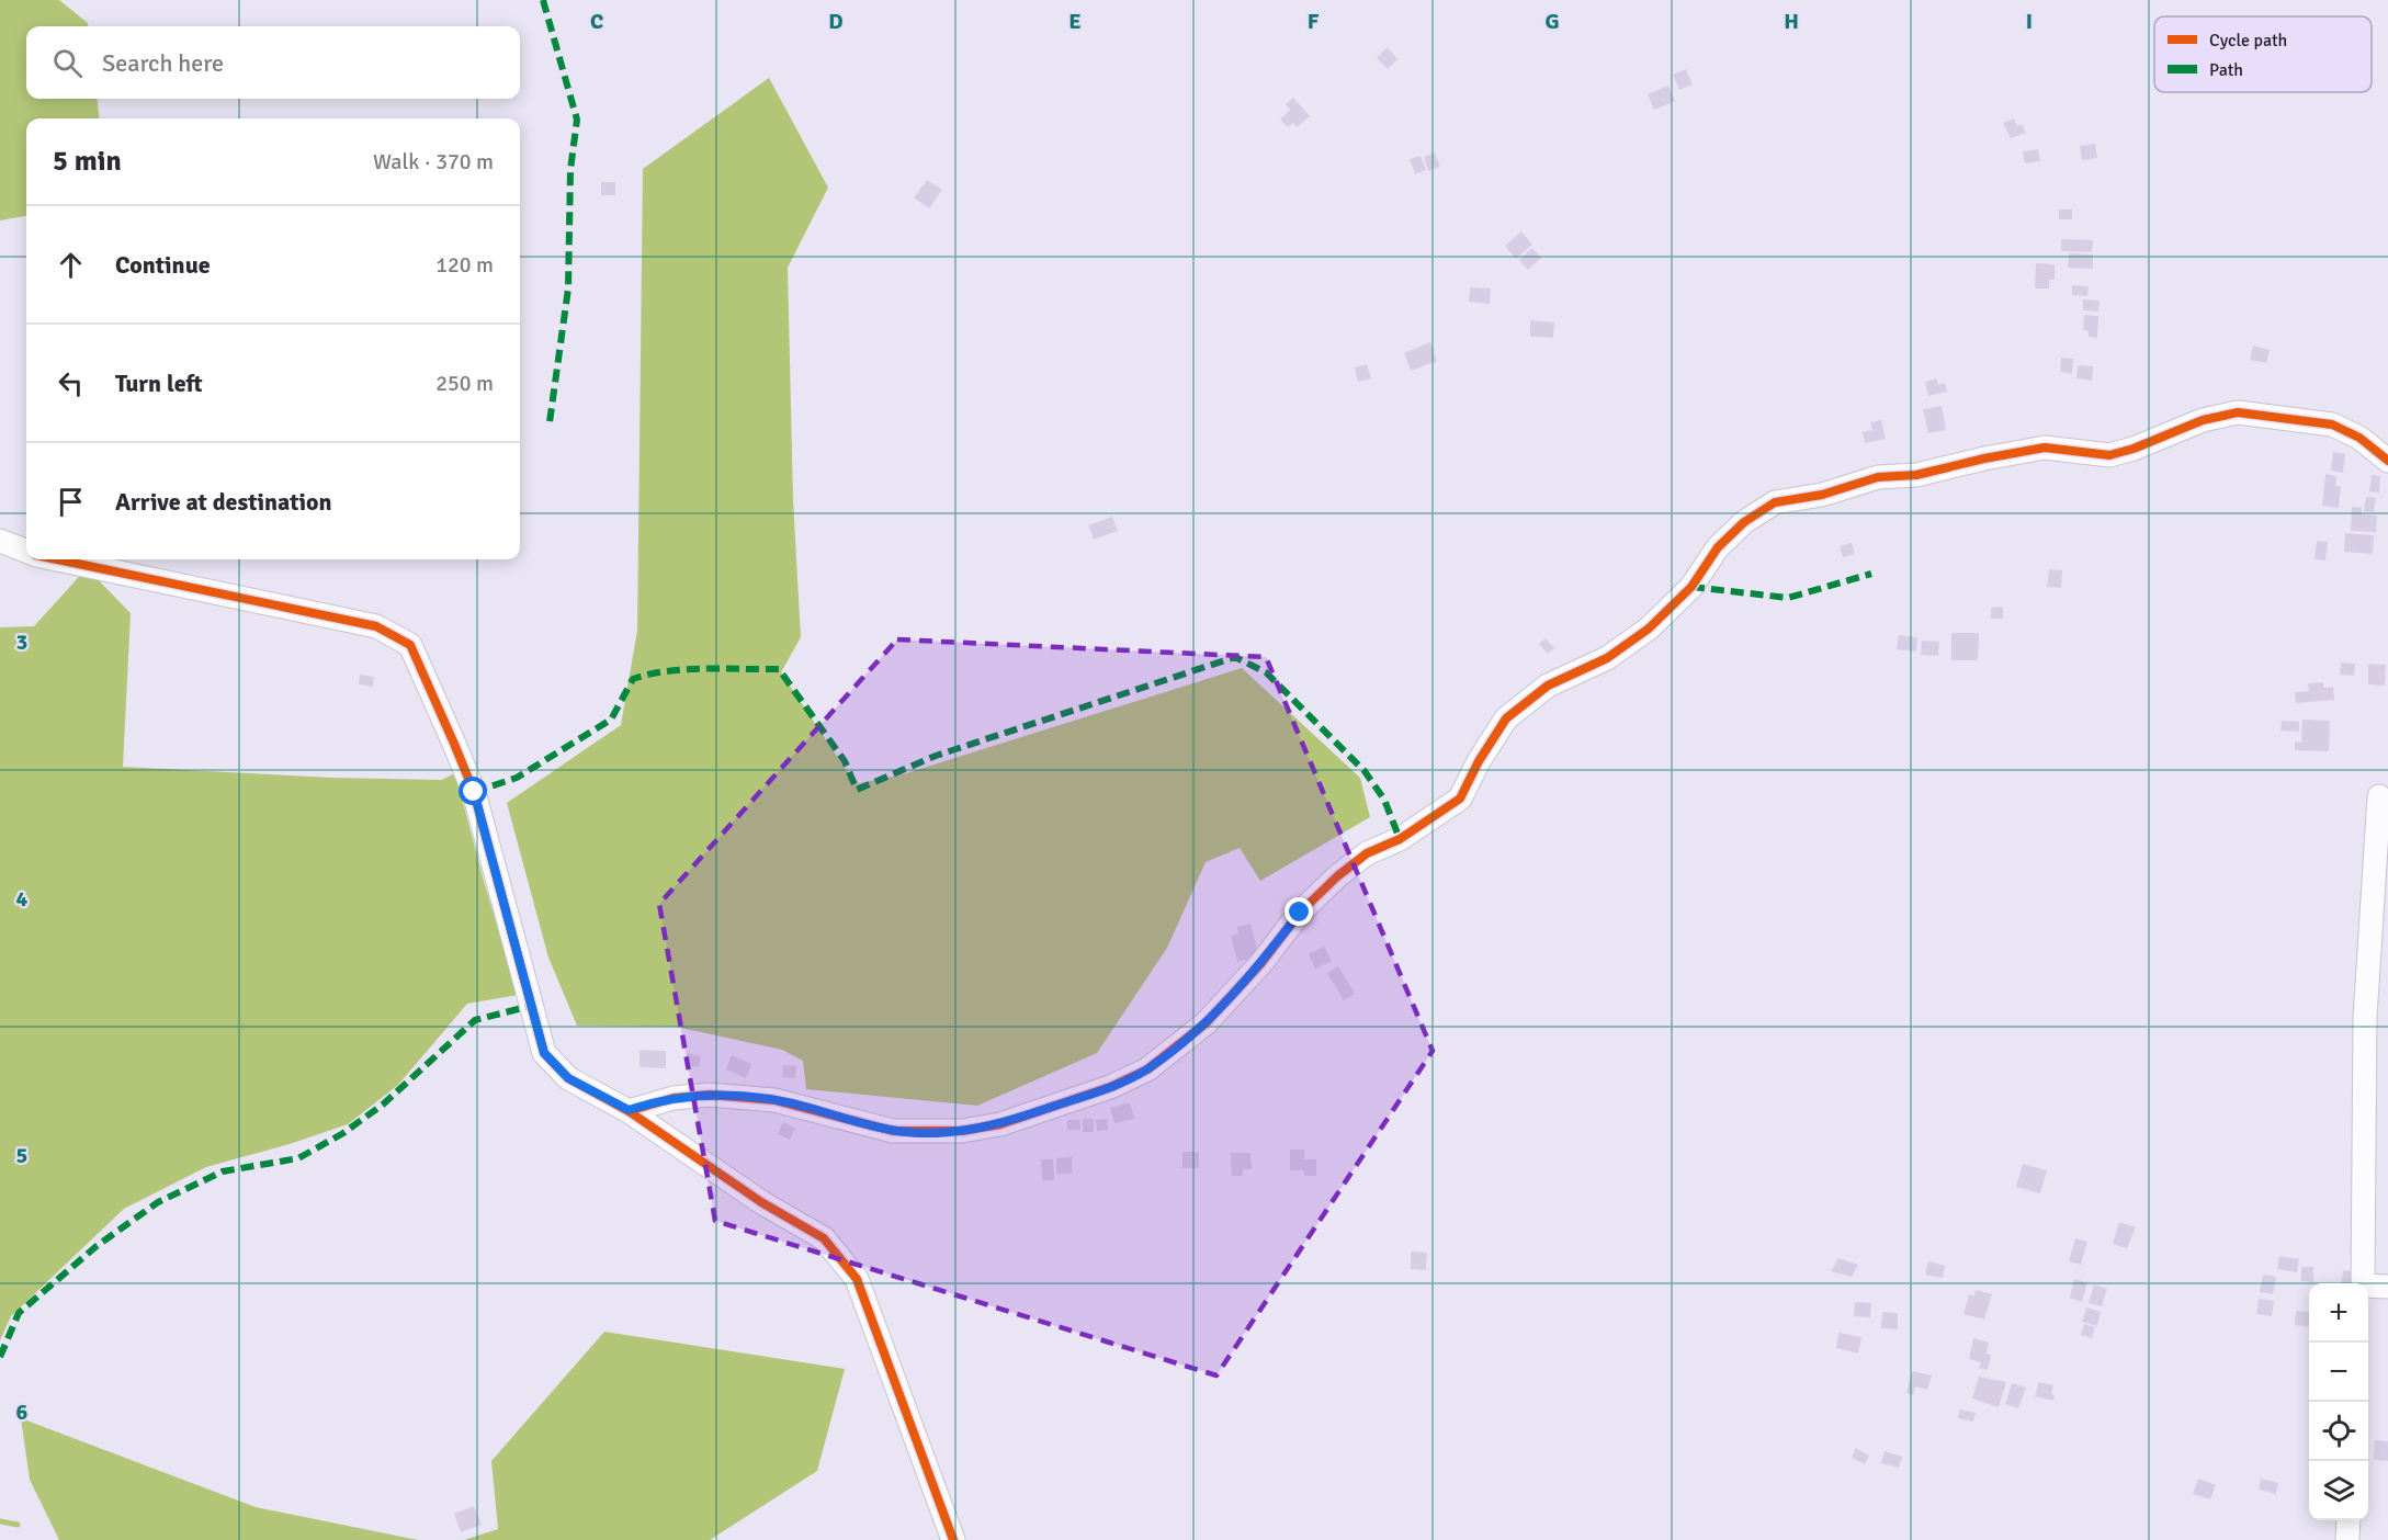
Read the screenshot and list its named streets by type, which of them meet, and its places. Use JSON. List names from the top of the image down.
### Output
{
  "legend": ["Cycle path", "Path"],
  "page": {
    "search": "Search here",
    "heading": ["5 min", "Walk · 370 m"],
    "list": [
      ["Continue", "120 m"],
      ["Turn left", "250 m"],
      "Arrive at destination"
    ],
    "map_buttons": ["+", "−"]
  },
  "grid": {
    "columns": [
      "C",
      "D",
      "E",
      "F",
      "G",
      "H",
      "I"
    ],
    "rows": [
      "3",
      "4",
      "5",
      "6"
    ]
  }
}
